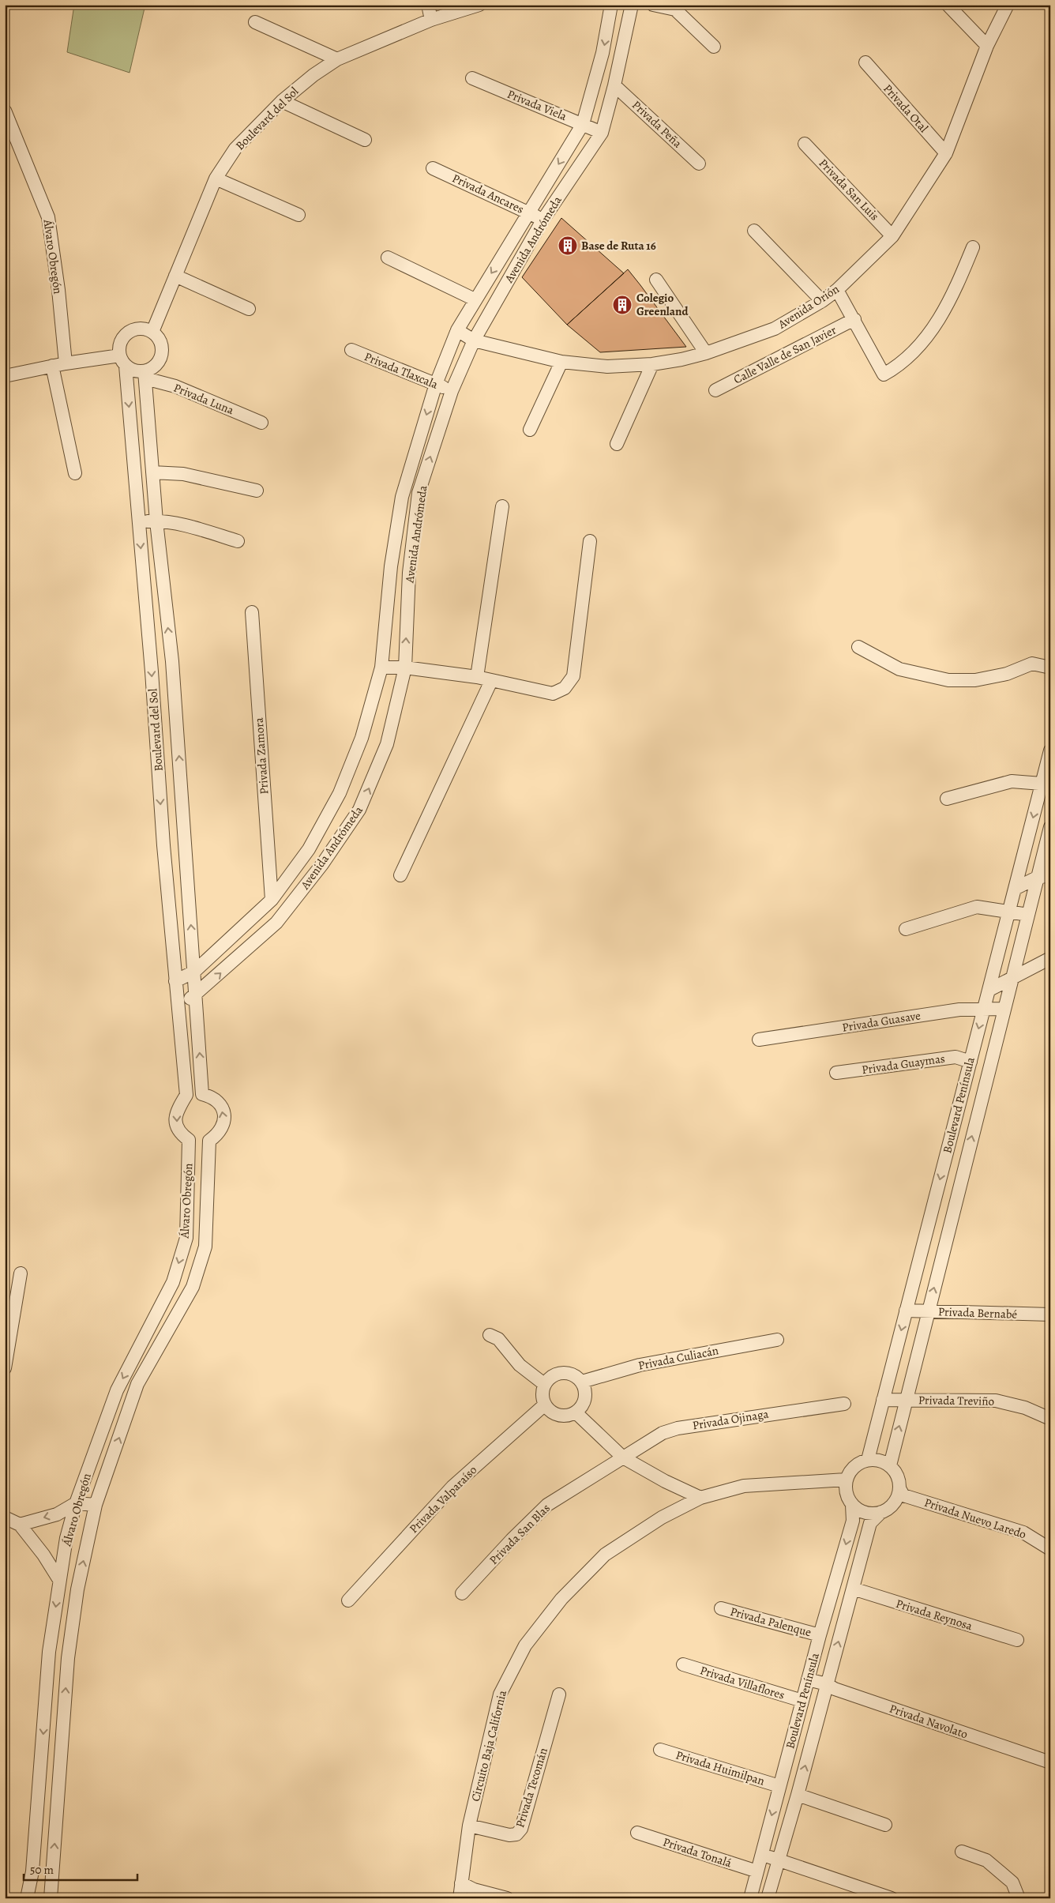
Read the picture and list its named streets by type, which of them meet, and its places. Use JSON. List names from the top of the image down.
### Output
{
  "streets": {
    "street": [
      "Privada Viela",
      "Privada Otal",
      "Boulevard del Sol",
      "Privada Peña",
      "Privada San Luis",
      "Privada Ancares",
      "Avenida Andrómeda",
      "Álvaro Obregón",
      "Avenida Orión",
      "Calle Valle de San Javier",
      "Privada Tlaxcala",
      "Privada Luna",
      "Privada Zamora",
      "Privada Guasave",
      "Privada Guaymas",
      "Boulevard Península",
      "Privada Bernabé",
      "Privada Culiacán",
      "Privada Treviño",
      "Privada Ojinaga",
      "Privada Valparaíso",
      "Privada Nuevo Laredo",
      "Privada San Blas",
      "Privada Reynosa",
      "Privada Palenque",
      "Privada Villaflores",
      "Privada Navolato",
      "Circuito Baja California",
      "Privada Huimilpan",
      "Privada Tecomán",
      "Privada Tonalá"
    ]
  },
  "crossings": [
    ["Privada Viela", "Avenida Andrómeda"],
    ["Privada Otal", "Avenida Orión"],
    ["Boulevard del Sol", "Avenida Andrómeda"],
    ["Boulevard del Sol", "Álvaro Obregón"],
    ["Boulevard del Sol", "Privada Luna"],
    ["Privada Peña", "Avenida Andrómeda"],
    ["Privada San Luis", "Avenida Orión"],
    ["Privada Ancares", "Avenida Andrómeda"],
    ["Avenida Andrómeda", "Avenida Orión"],
    ["Avenida Andrómeda", "Privada Tlaxcala"],
    ["Avenida Andrómeda", "Privada Zamora"],
    ["Privada Guasave", "Boulevard Península"],
    ["Privada Guaymas", "Boulevard Península"],
    ["Boulevard Península", "Privada Bernabé"],
    ["Boulevard Península", "Privada Treviño"],
    ["Boulevard Península", "Privada Nuevo Laredo"],
    ["Boulevard Península", "Privada Reynosa"],
    ["Boulevard Península", "Privada Palenque"],
    ["Boulevard Península", "Privada Villaflores"],
    ["Boulevard Península", "Privada Navolato"],
    ["Boulevard Península", "Circuito Baja California"],
    ["Boulevard Península", "Privada Huimilpan"],
    ["Boulevard Península", "Privada Tonalá"],
    ["Privada Culiacán", "Privada Valparaíso"],
    ["Privada Ojinaga", "Privada San Blas"],
    ["Privada Nuevo Laredo", "Circuito Baja California"],
    ["Circuito Baja California", "Privada Tecomán"]
  ],
  "places": {
    "building": ["Base de Ruta 16", "Colegio Greenland"]
  },
  "scale_bar": "50 m"
}
